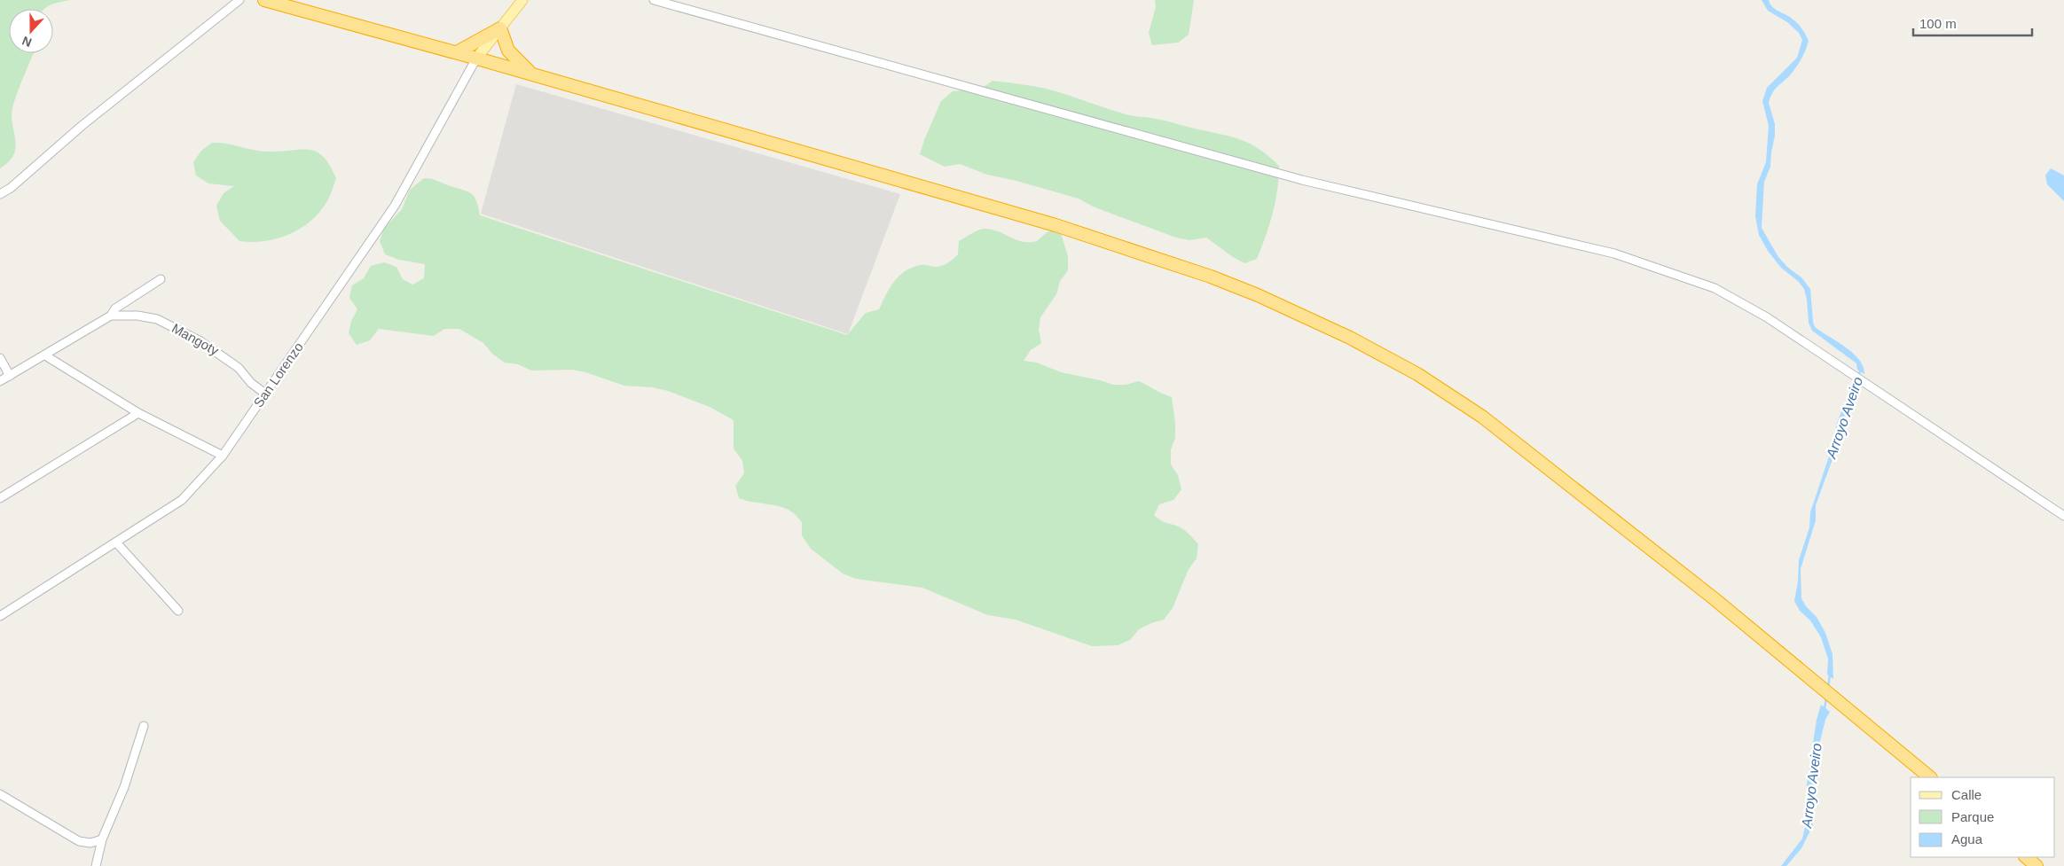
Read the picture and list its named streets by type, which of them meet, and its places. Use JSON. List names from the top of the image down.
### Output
{
  "streets": {
    "street": ["Mangoty", "San Lorenzo"]
  },
  "crossings": [
    ["Mangoty", "San Lorenzo"]
  ],
  "water": ["Arroyo Aveiro"],
  "legend": ["Calle", "Parque", "Agua"],
  "scale_bar": "100 m",
  "north": "bottom"
}
